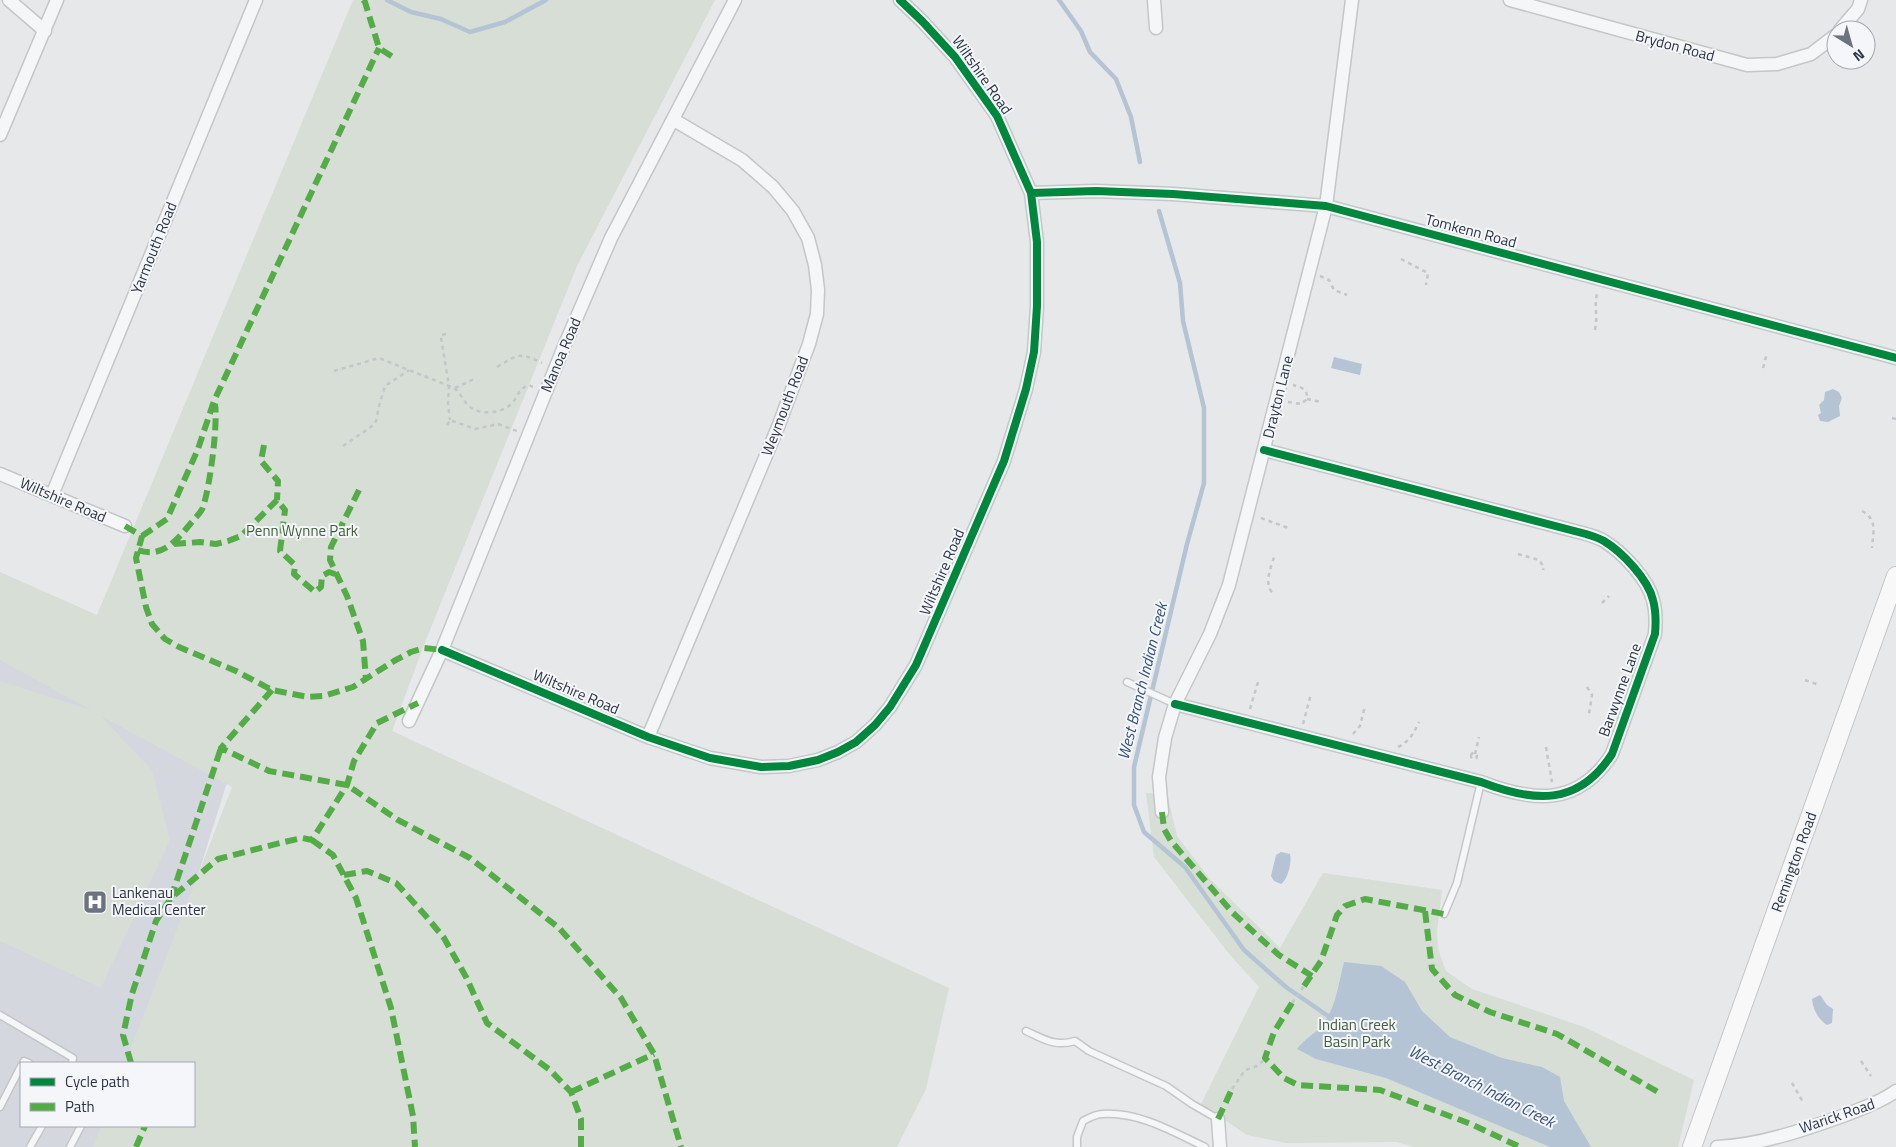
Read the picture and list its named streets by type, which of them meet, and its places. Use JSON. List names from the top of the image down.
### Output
{
  "streets": {
    "main road": ["Remington Road"],
    "street": [
      "Brydon Road",
      "Wiltshire Road",
      "Tomkenn Road",
      "Yarmouth Road",
      "Manoa Road",
      "Drayton Lane",
      "Weymouth Road",
      "Barwynne Lane",
      "Warick Road"
    ]
  },
  "crossings": [
    ["Wiltshire Road", "Tomkenn Road"],
    ["Wiltshire Road", "Yarmouth Road"],
    ["Wiltshire Road", "Manoa Road"],
    ["Wiltshire Road", "Weymouth Road"],
    ["Tomkenn Road", "Drayton Lane"],
    ["Manoa Road", "Weymouth Road"],
    ["Drayton Lane", "Barwynne Lane"]
  ],
  "water": ["West Branch Indian Creek"],
  "parks": ["Penn Wynne Park", "Indian Creek Basin Park"],
  "places": {
    "hospital": ["Lankenau Medical Center"]
  },
  "legend": ["Cycle path", "Path"],
  "north": "bottom right"
}
